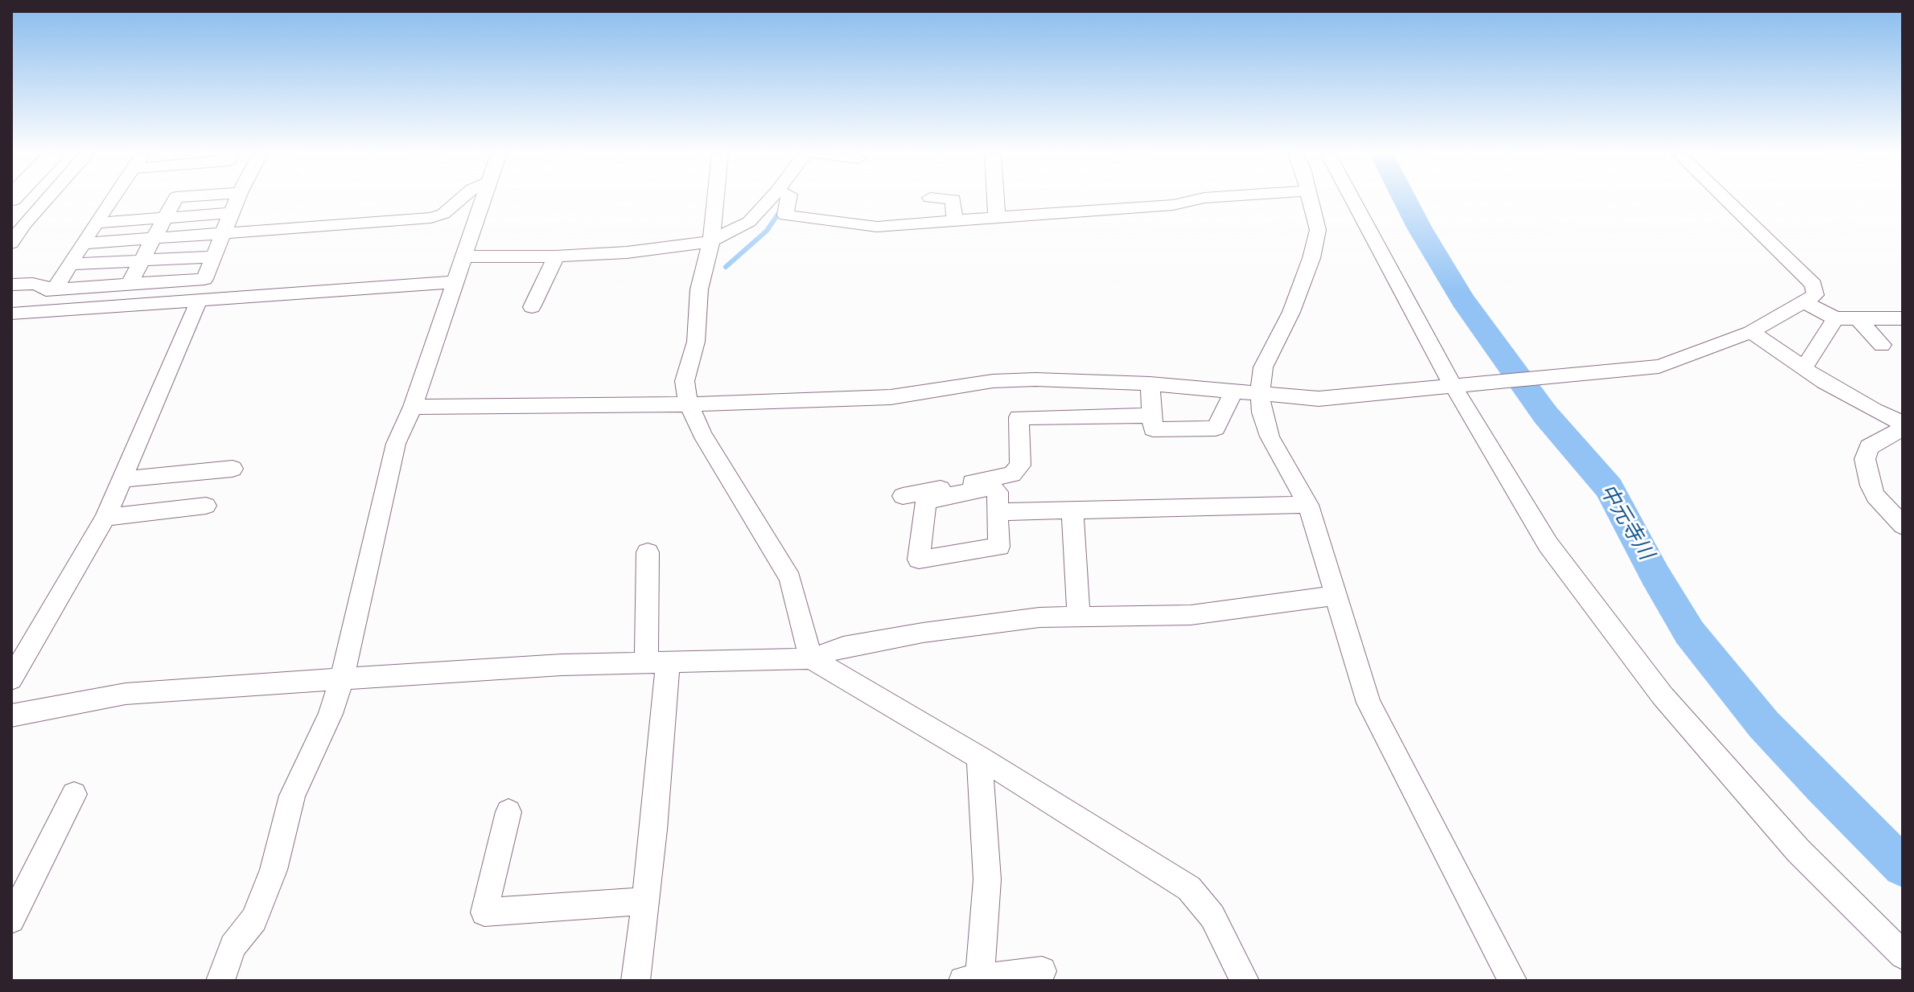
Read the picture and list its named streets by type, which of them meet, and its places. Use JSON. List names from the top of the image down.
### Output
{
  "water": ["中元寺川"]
}
